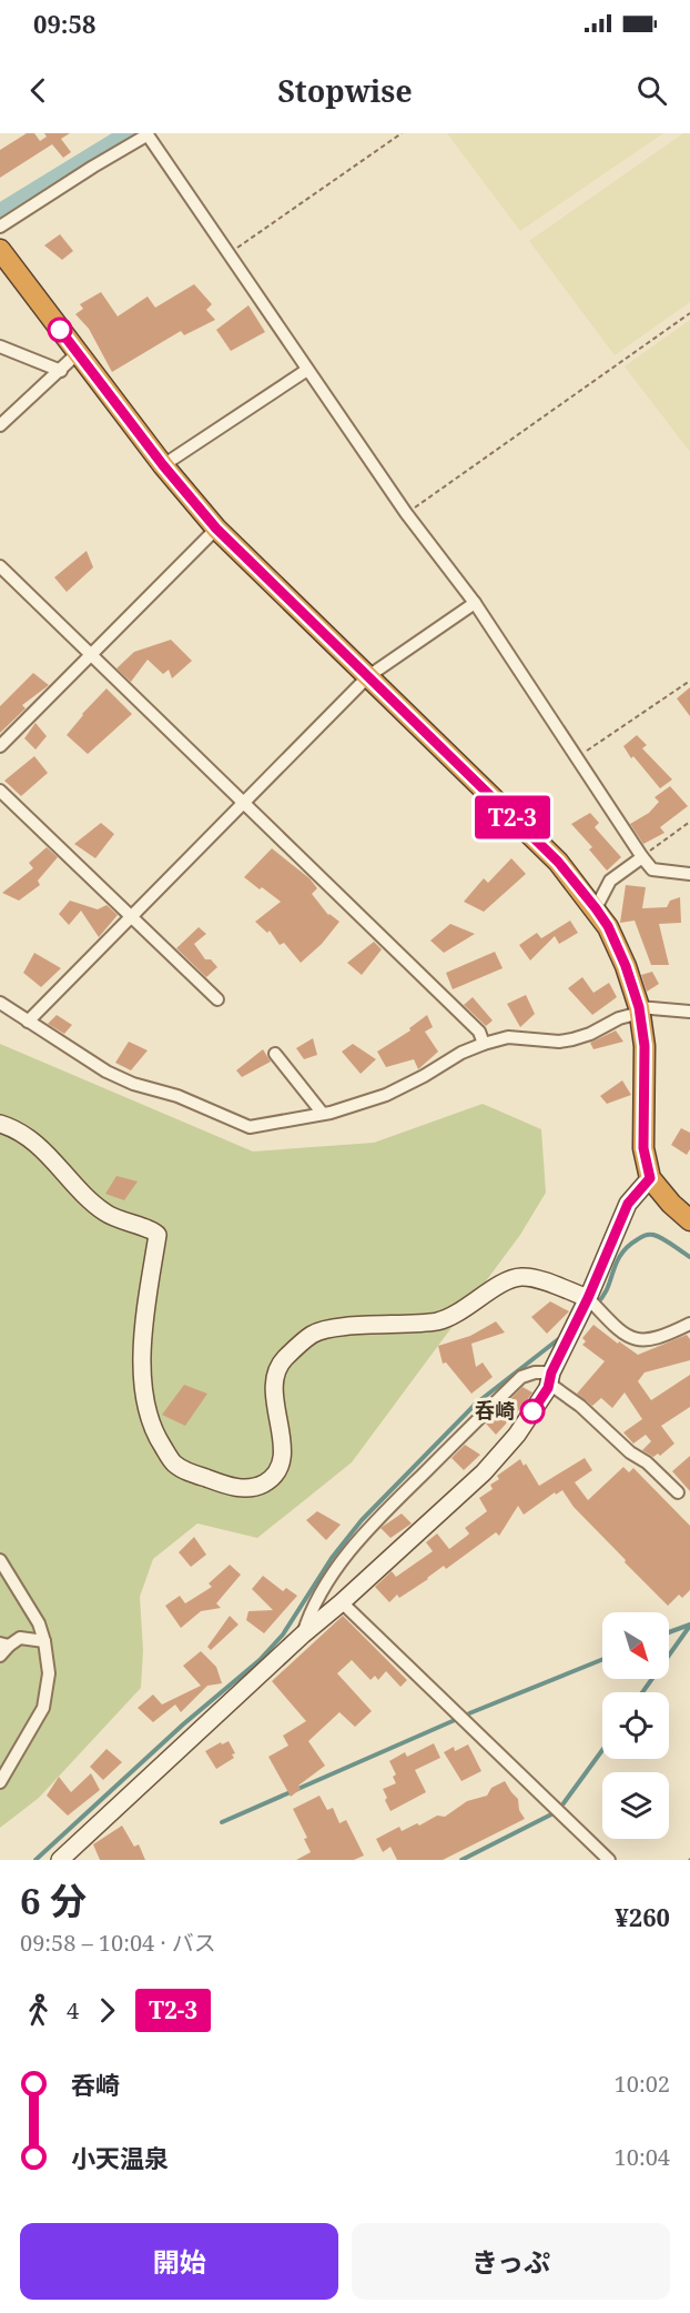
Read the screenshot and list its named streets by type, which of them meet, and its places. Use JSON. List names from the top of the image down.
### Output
{
  "places": ["呑崎"],
  "lines": ["bus line T2-3"],
  "north": "bottom right",
  "page": {
    "status": "09:58",
    "header": "Stopwise",
    "on_map": "T2-3",
    "heading": ["6 分", "09:58 – 10:04 · バス", "¥260"],
    "legs": ["4", "T2-3"],
    "list": [
      {
        "name": "呑崎",
        "value": "10:02"
      },
      {
        "name": "小天温泉",
        "value": "10:04"
      }
    ],
    "buttons": ["開始", "きっぷ"]
  }
}
